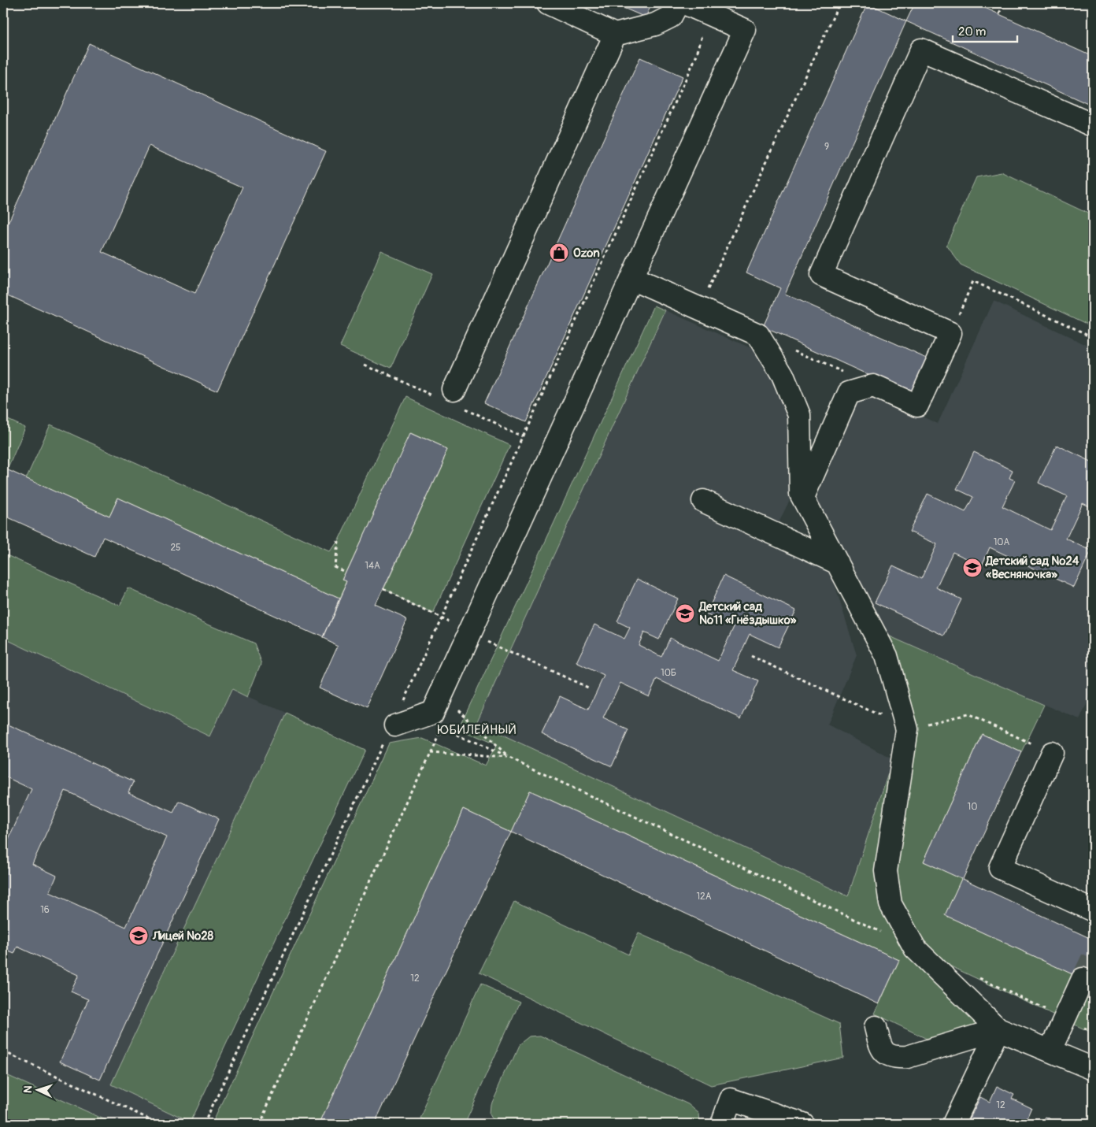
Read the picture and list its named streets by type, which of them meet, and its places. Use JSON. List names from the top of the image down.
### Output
{
  "districts": ["ЮБИЛЕЙНЫЙ"],
  "places": {
    "shop": ["Ozon"],
    "school or university": ["Детский сад №24 «Весняночка»", "Детский сад №11 «Гнёздышко»", "Лицей №28"]
  },
  "house_numbers": [
    "9",
    "10А",
    "25",
    "14А",
    "10Б",
    "10",
    "12А",
    "16",
    "12",
    "12"
  ],
  "scale_bar": "20 m",
  "north": "left"
}
